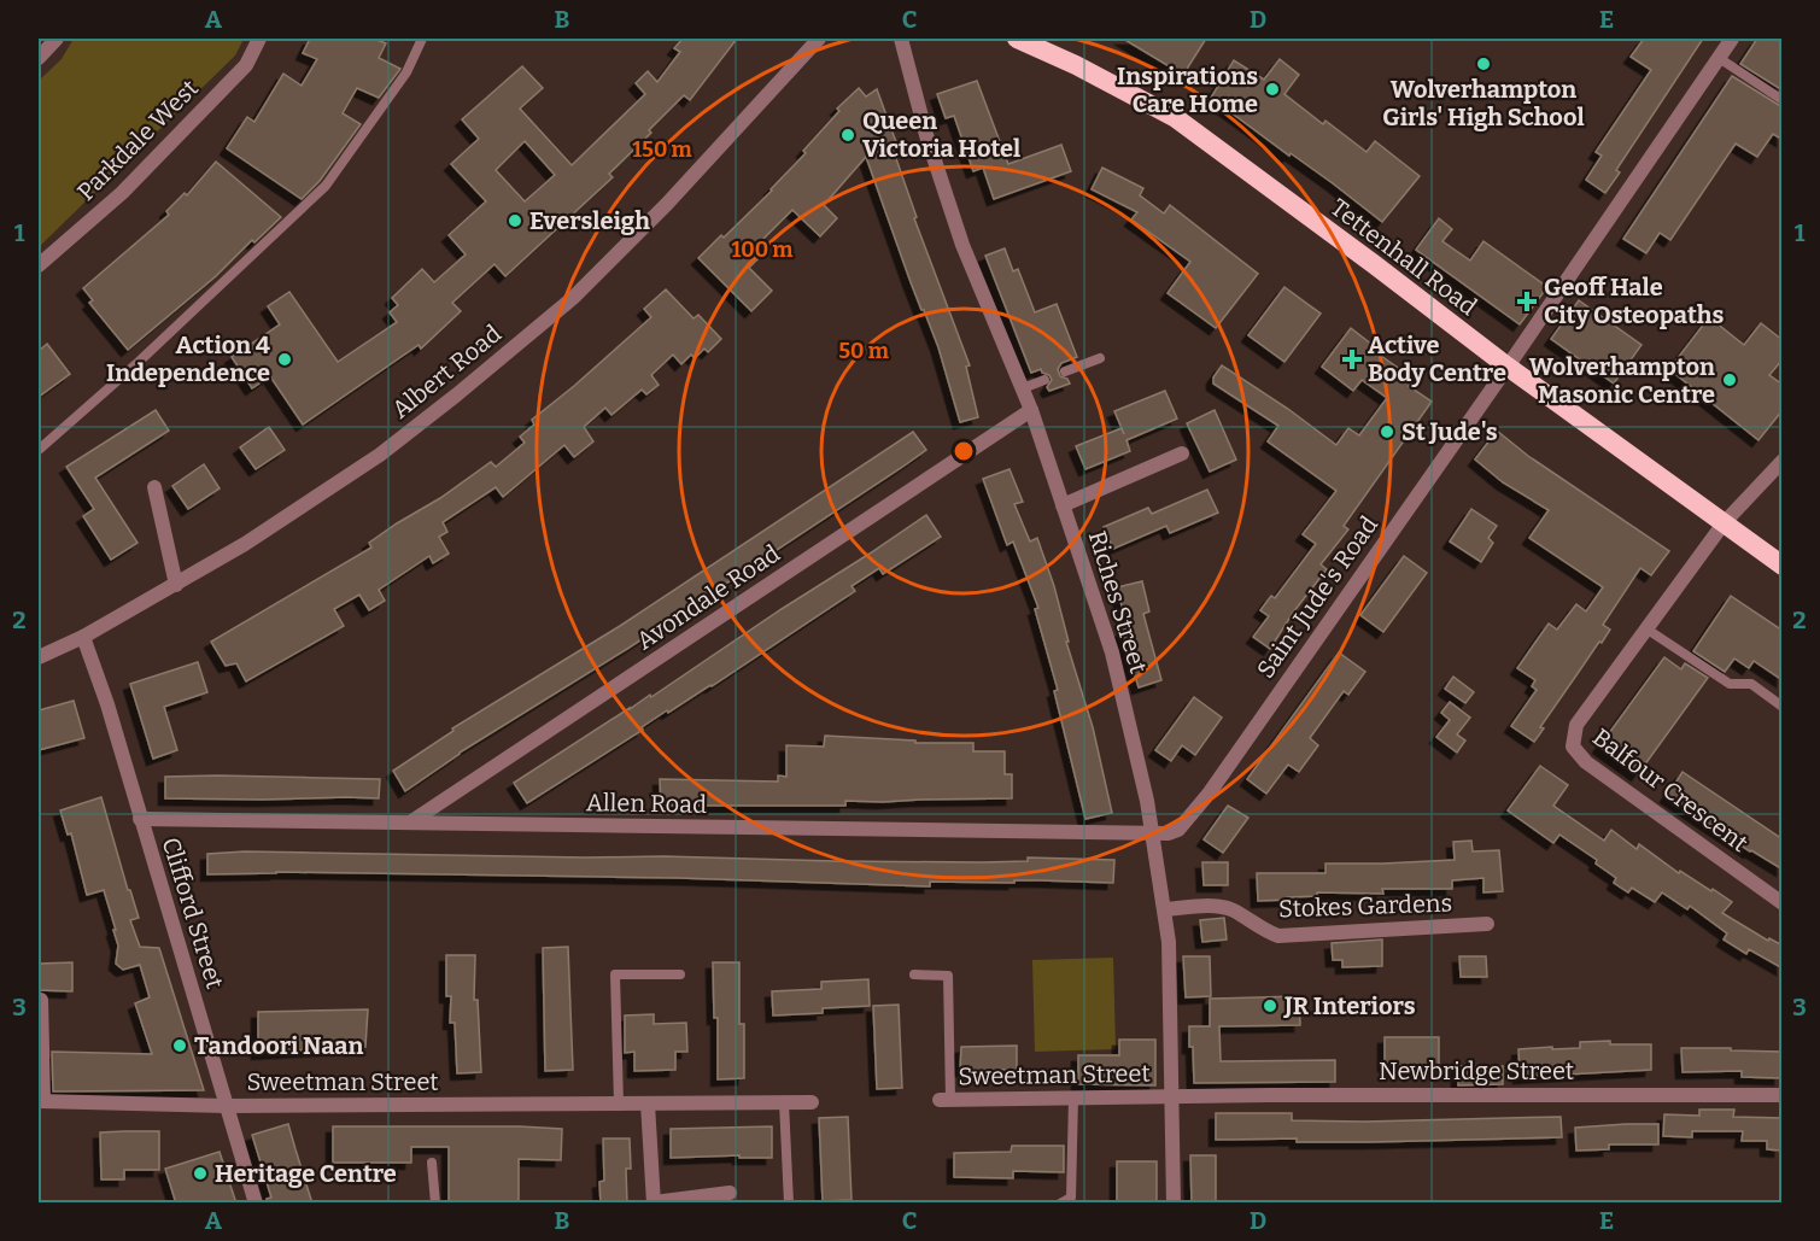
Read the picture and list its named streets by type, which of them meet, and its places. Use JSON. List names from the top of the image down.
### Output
{
  "streets": {
    "highway": ["Tettenhall Road"],
    "street": [
      "Parkdale West",
      "Albert Road",
      "Avondale Road",
      "Saint Jude's Road",
      "Riches Street",
      "Balfour Crescent",
      "Allen Road",
      "Stokes Gardens",
      "Clifford Street",
      "Newbridge Street",
      "Sweetman Street"
    ]
  },
  "crossings": [
    ["Tettenhall Road", "Saint Jude's Road"],
    ["Tettenhall Road", "Balfour Crescent"],
    ["Albert Road", "Clifford Street"],
    ["Avondale Road", "Riches Street"],
    ["Avondale Road", "Allen Road"],
    ["Saint Jude's Road", "Riches Street"],
    ["Saint Jude's Road", "Allen Road"],
    ["Riches Street", "Allen Road"],
    ["Riches Street", "Stokes Gardens"],
    ["Riches Street", "Newbridge Street"],
    ["Riches Street", "Sweetman Street"],
    ["Allen Road", "Clifford Street"],
    ["Clifford Street", "Sweetman Street"],
    ["Newbridge Street", "Sweetman Street"]
  ],
  "places": {
    "other": [
      "Wolverhampton Girls' High School",
      "Inspirations Care Home",
      "Queen Victoria Hotel",
      "Eversleigh",
      "Action 4 Independence",
      "Wolverhampton Masonic Centre",
      "St Jude's",
      "JR Interiors",
      "Tandoori Naan",
      "Heritage Centre"
    ],
    "health": ["Geoff Hale City Osteopaths", "Active Body Centre"]
  },
  "grid": {
    "columns": [
      "A",
      "B",
      "C",
      "D",
      "E"
    ],
    "rows": ["1", "2", "3"]
  },
  "rings": ["150 m", "100 m", "50 m"]
}
